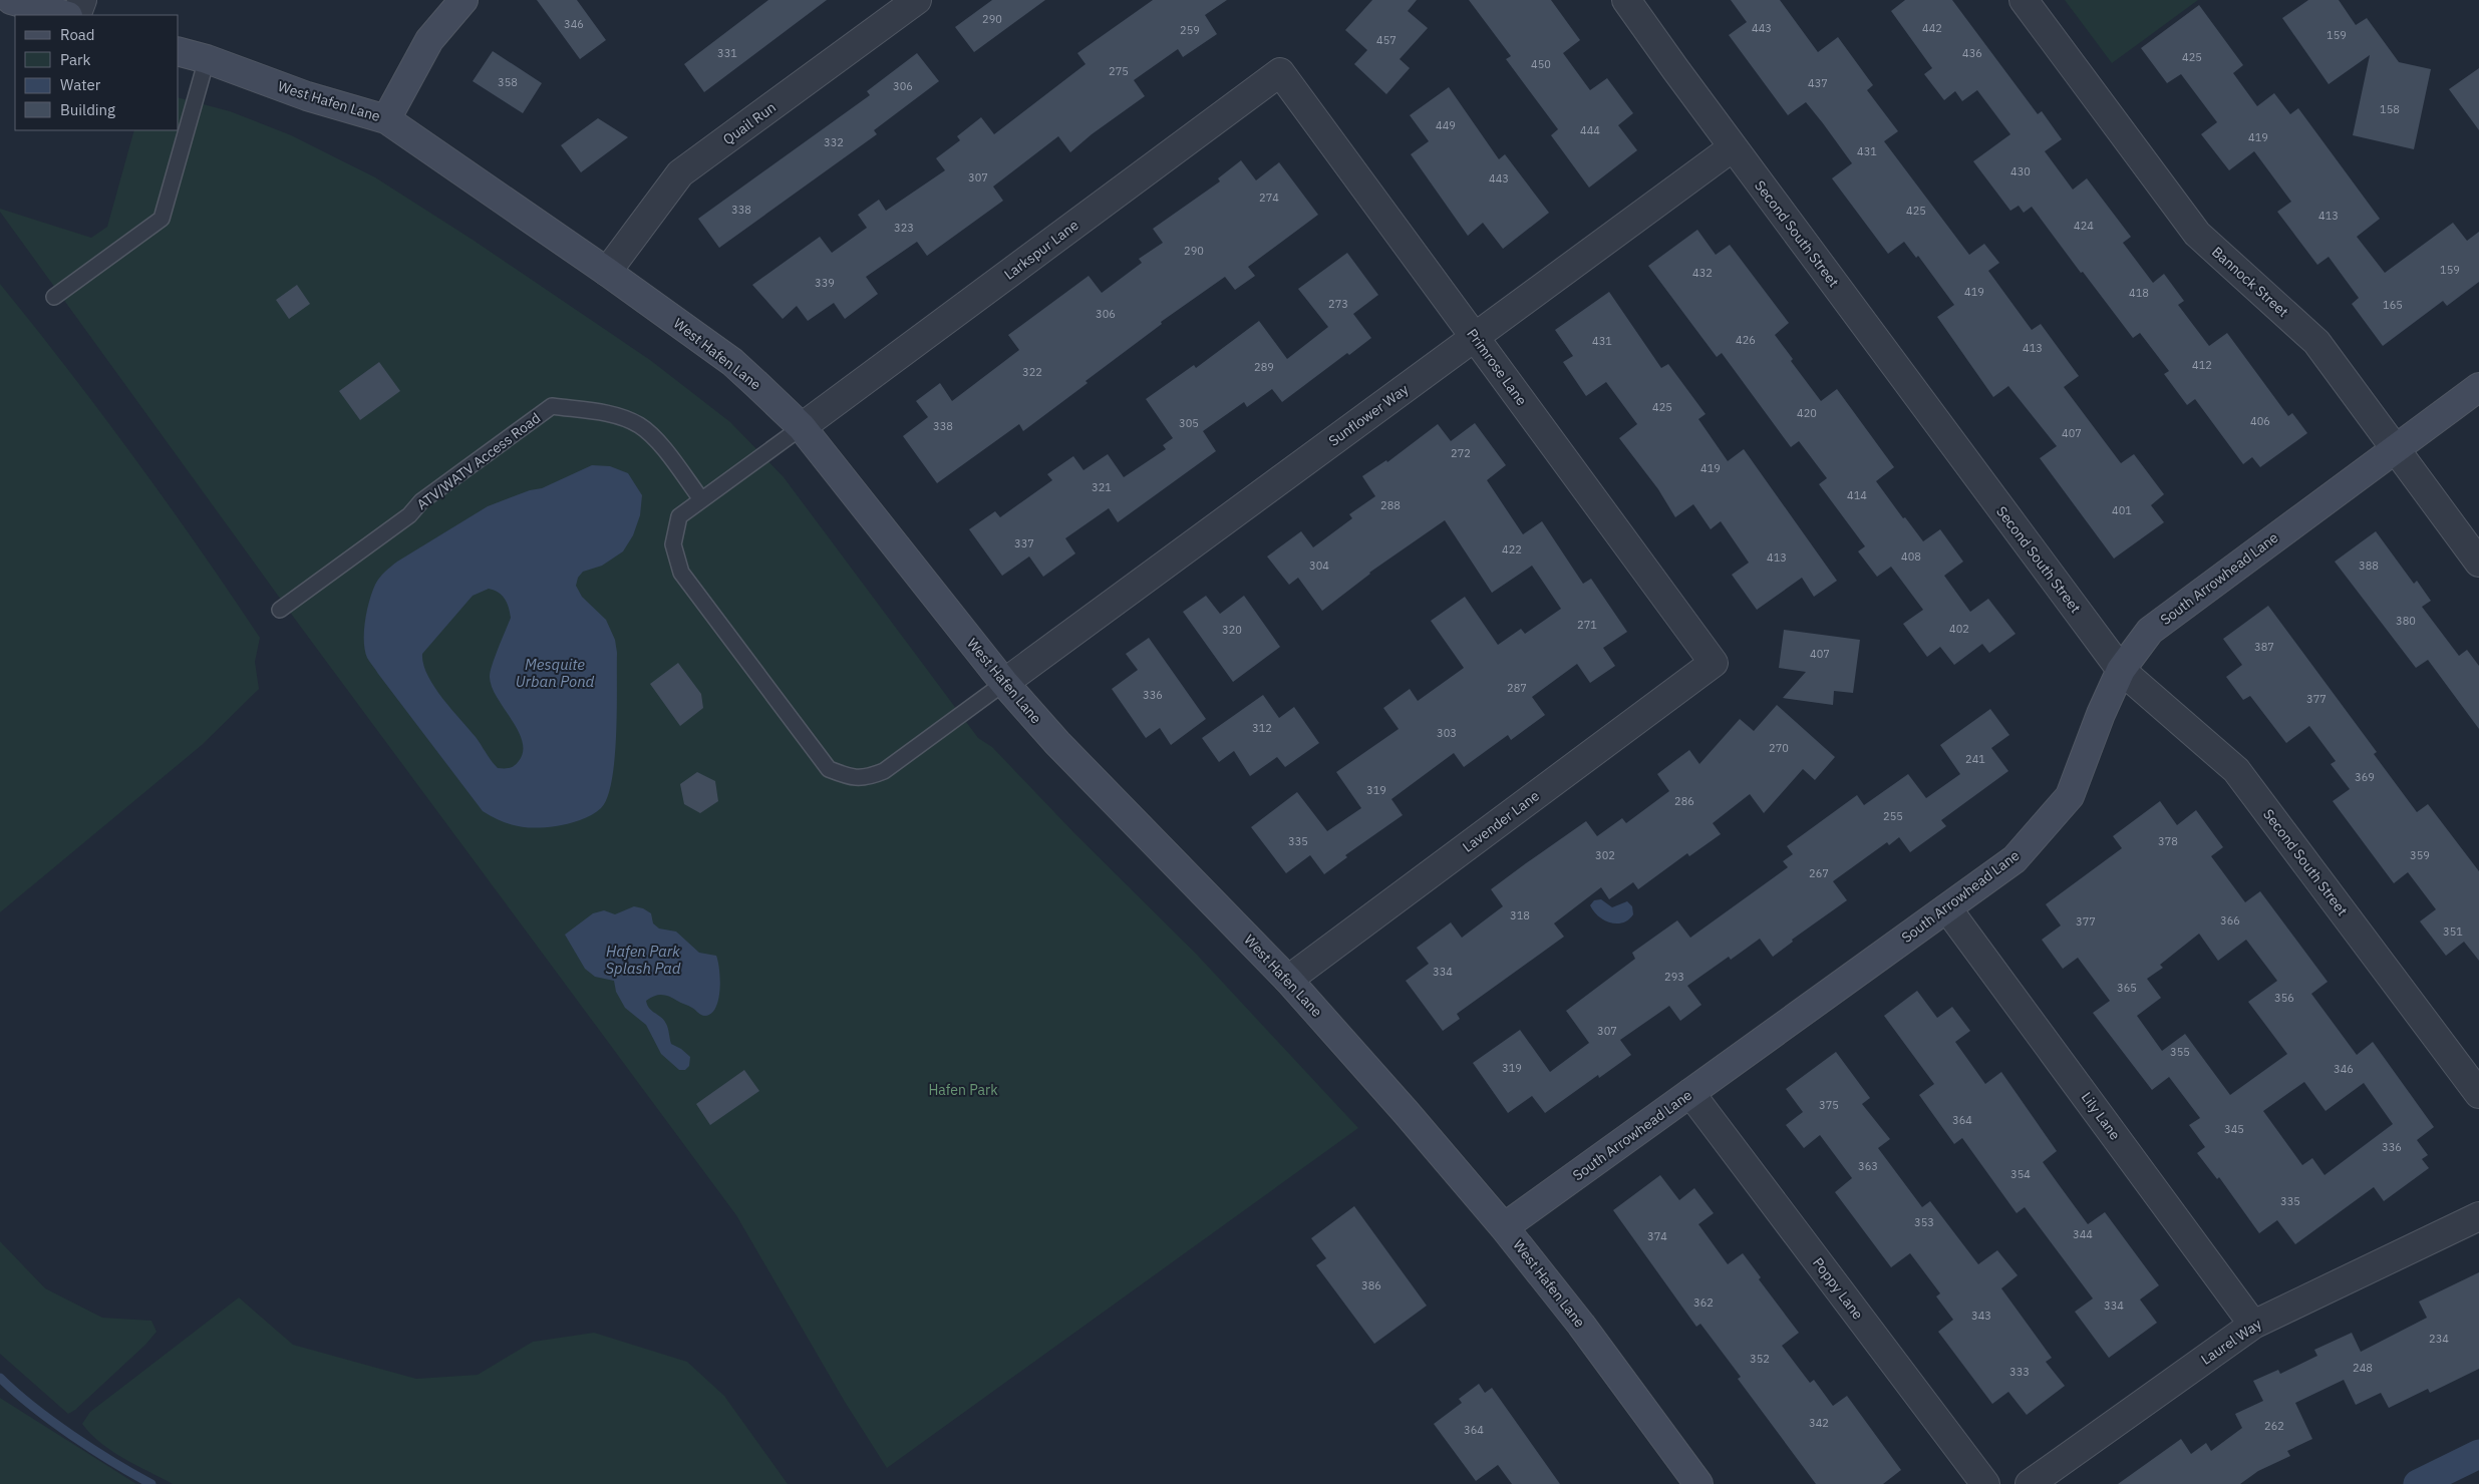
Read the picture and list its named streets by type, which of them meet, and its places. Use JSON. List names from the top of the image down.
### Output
{
  "streets": {
    "main road": ["West Hafen Lane", "South Arrowhead Lane"],
    "street": [
      "Quail Run",
      "Second South Street",
      "Larkspur Lane",
      "Bannock Street",
      "Primrose Lane",
      "Sunflower Way",
      "Lavender Lane",
      "Lily Lane",
      "Poppy Lane",
      "Laurel Way"
    ],
    "lane": ["ATV/WATV Access Road"]
  },
  "crossings": [
    ["West Hafen Lane", "Quail Run"],
    ["West Hafen Lane", "Larkspur Lane"],
    ["West Hafen Lane", "Sunflower Way"],
    ["West Hafen Lane", "South Arrowhead Lane"],
    ["West Hafen Lane", "Lavender Lane"],
    ["Second South Street", "Sunflower Way"],
    ["Second South Street", "South Arrowhead Lane"],
    ["Larkspur Lane", "Primrose Lane"],
    ["Bannock Street", "South Arrowhead Lane"],
    ["Primrose Lane", "Sunflower Way"],
    ["Primrose Lane", "Lavender Lane"],
    ["South Arrowhead Lane", "Lily Lane"],
    ["South Arrowhead Lane", "Poppy Lane"],
    ["Lily Lane", "Laurel Way"]
  ],
  "water": ["Mesquite Urban Pond", "Hafen Park Splash Pad"],
  "parks": ["Hafen Park"],
  "house_numbers": [
    "290",
    "346",
    "443",
    "442",
    "259",
    "159",
    "457",
    "331",
    "436",
    "425",
    "450",
    "275",
    "358",
    "437",
    "306",
    "158",
    "449",
    "444",
    "419",
    "332",
    "431",
    "430",
    "307",
    "443",
    "274",
    "338",
    "425",
    "413",
    "424",
    "323",
    "290",
    "159",
    "432",
    "339",
    "419",
    "418",
    "273",
    "165",
    "306",
    "426",
    "431",
    "413",
    "412",
    "289",
    "322",
    "425",
    "420",
    "406",
    "305",
    "338",
    "407",
    "272",
    "419",
    "321",
    "414",
    "288",
    "401",
    "337",
    "422",
    "408",
    "413",
    "304",
    "388",
    "380",
    "271",
    "402",
    "320",
    "387",
    "407",
    "287",
    "336",
    "377",
    "312",
    "303",
    "270",
    "241",
    "369",
    "319",
    "286",
    "255",
    "335",
    "378",
    "302",
    "359",
    "267",
    "318",
    "366",
    "377",
    "351",
    "334",
    "293",
    "365",
    "356",
    "307",
    "355",
    "319",
    "346",
    "375",
    "364",
    "345",
    "336",
    "363",
    "354",
    "335",
    "353",
    "344",
    "374",
    "386",
    "362",
    "334",
    "343",
    "234",
    "352",
    "248",
    "333",
    "342",
    "262",
    "364"
  ],
  "legend": [
    "Road",
    "Park",
    "Water",
    "Building"
  ]
}
